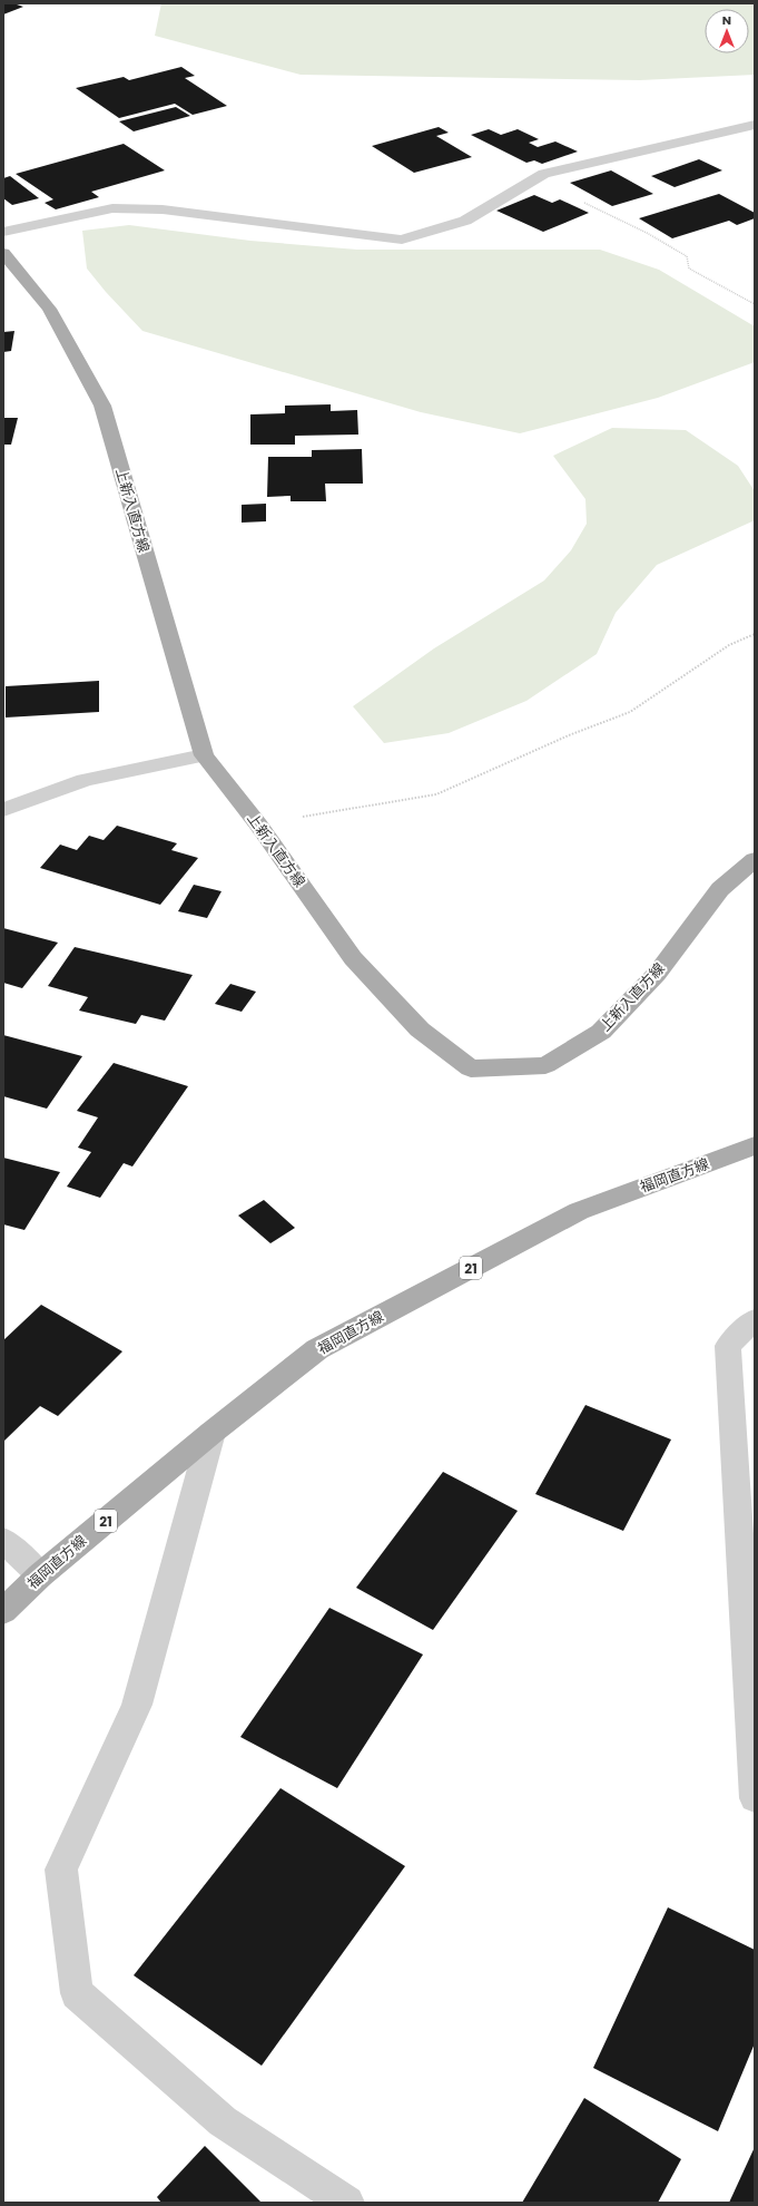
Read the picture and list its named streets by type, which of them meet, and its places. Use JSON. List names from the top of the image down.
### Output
{
  "streets": {
    "main road": ["上新入直方線", "福岡直方線", "21"]
  },
  "north": "top"
}
